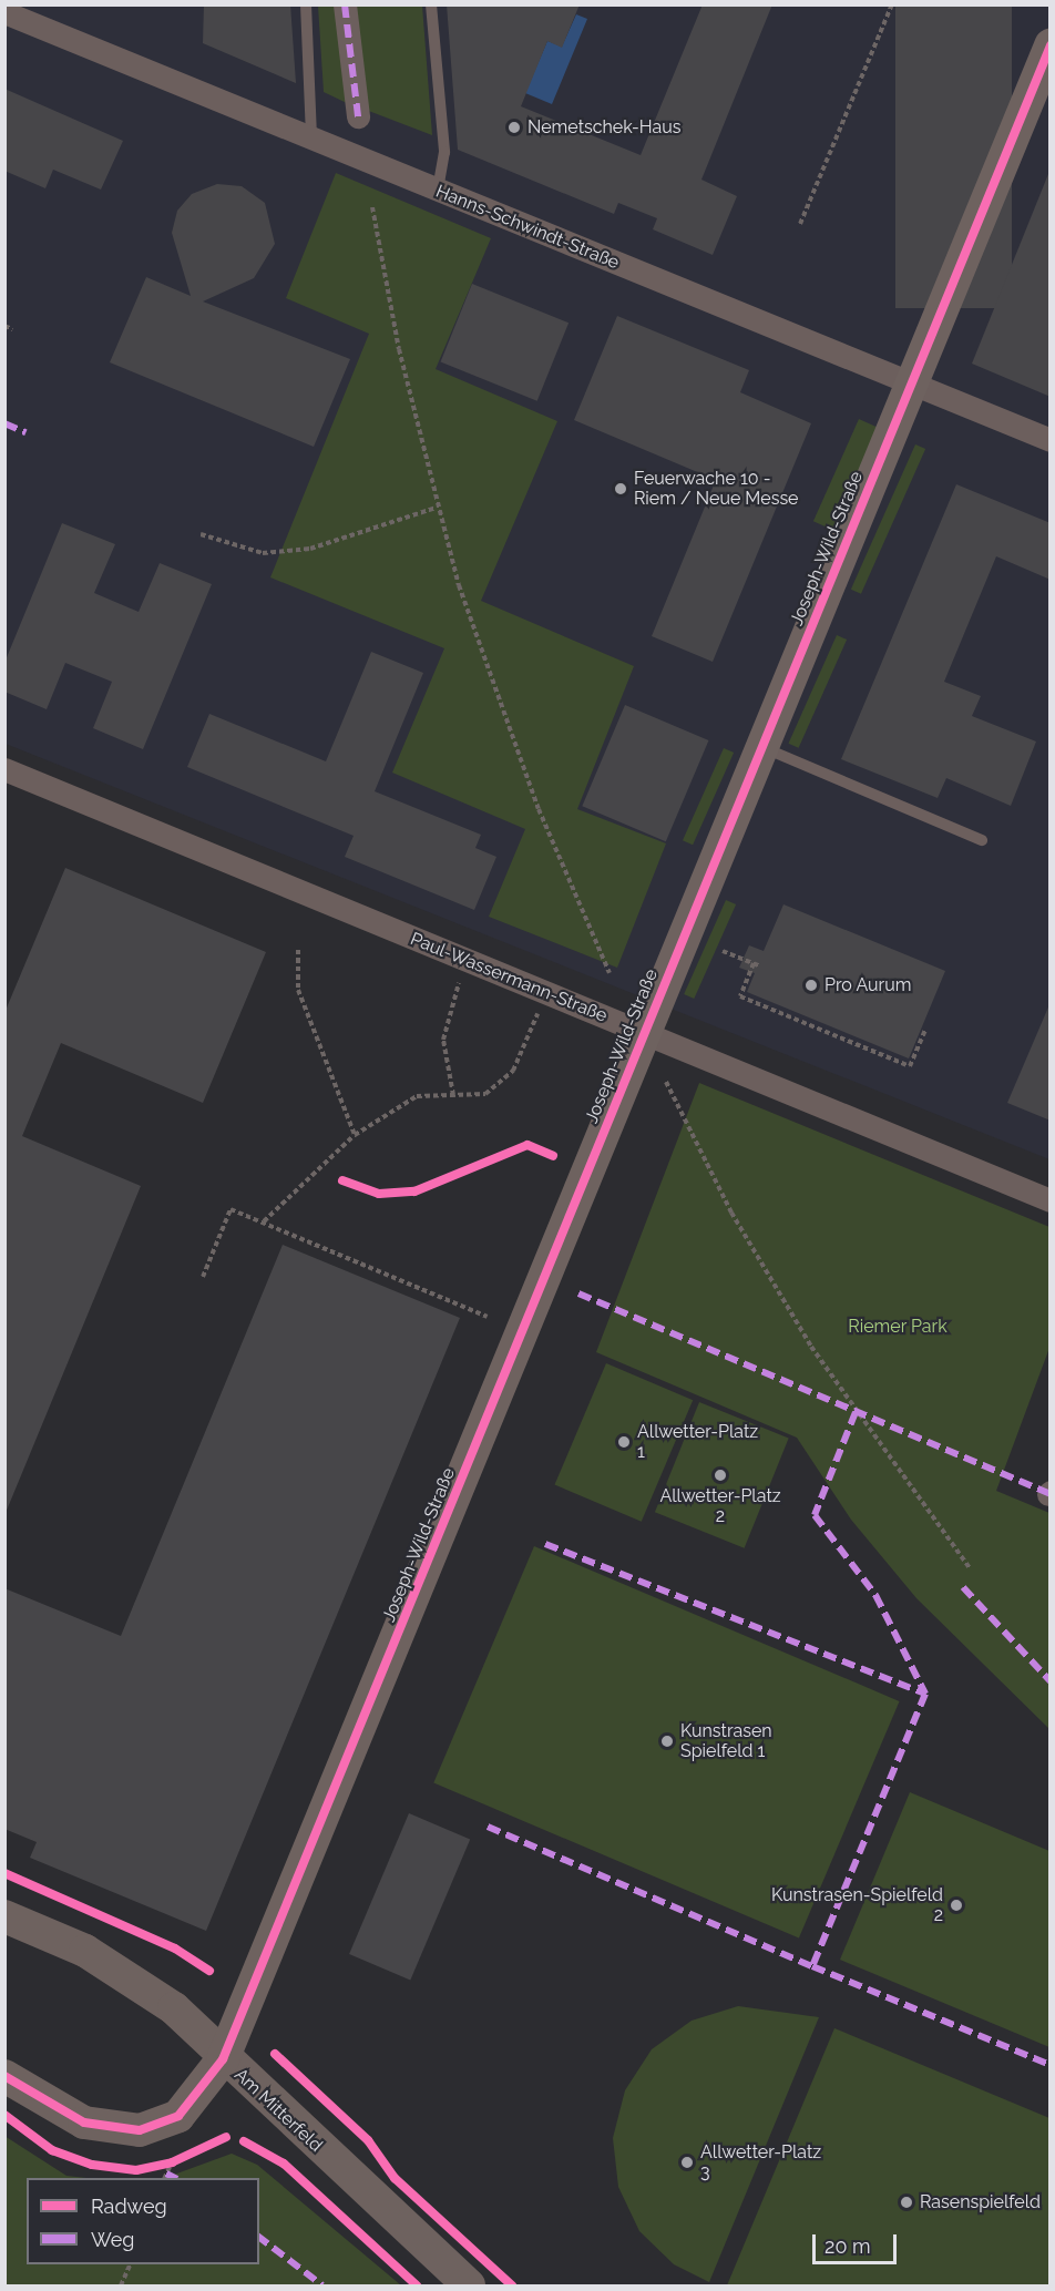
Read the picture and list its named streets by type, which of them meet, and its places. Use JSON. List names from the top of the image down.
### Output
{
  "streets": {
    "street": [
      "Hanns-Schwindt-Straße",
      "Joseph-Wild-Straße",
      "Paul-Wassermann-Straße",
      "Am Mitterfeld"
    ]
  },
  "crossings": [
    ["Hanns-Schwindt-Straße", "Joseph-Wild-Straße"],
    ["Joseph-Wild-Straße", "Paul-Wassermann-Straße"],
    ["Joseph-Wild-Straße", "Am Mitterfeld"]
  ],
  "parks": ["Riemer Park"],
  "places": [
    "Nemetschek-Haus",
    "Feuerwache 10 - Riem / Neue Messe",
    "Pro Aurum",
    "Allwetter-Platz 1",
    "Allwetter-Platz 2",
    "Kunstrasen Spielfeld 1",
    "Kunstrasen-Spielfeld 2",
    "Allwetter-Platz 3",
    "Rasenspielfeld"
  ],
  "legend": ["Radweg", "Weg"],
  "scale_bar": "20 m"
}
